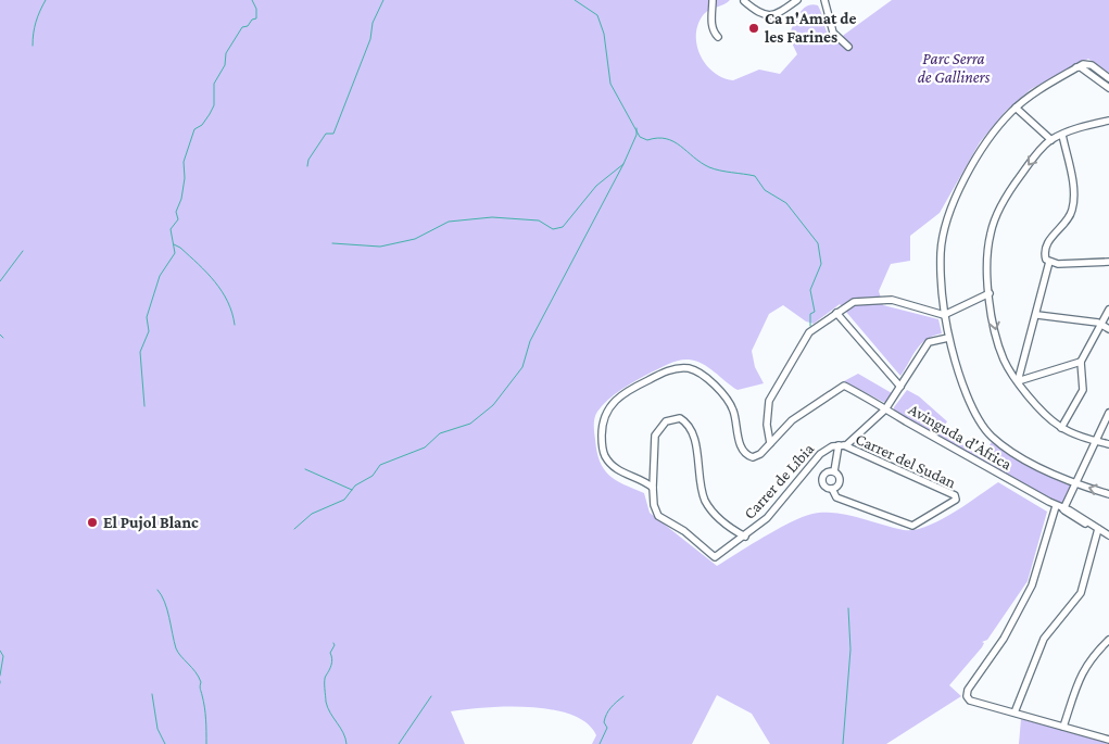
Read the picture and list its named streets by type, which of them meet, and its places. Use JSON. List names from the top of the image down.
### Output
{
  "streets": {
    "street": ["Avinguda d'Àfrica", "Carrer del Sudan", "Carrer de Líbia"]
  },
  "crossings": [
    ["Avinguda d'Àfrica", "Carrer de Líbia"],
    ["Carrer del Sudan", "Carrer de Líbia"]
  ],
  "parks": ["Parc Serra de Galliners"],
  "places": ["Ca n'Amat de les Farines", "El Pujol Blanc"]
}
